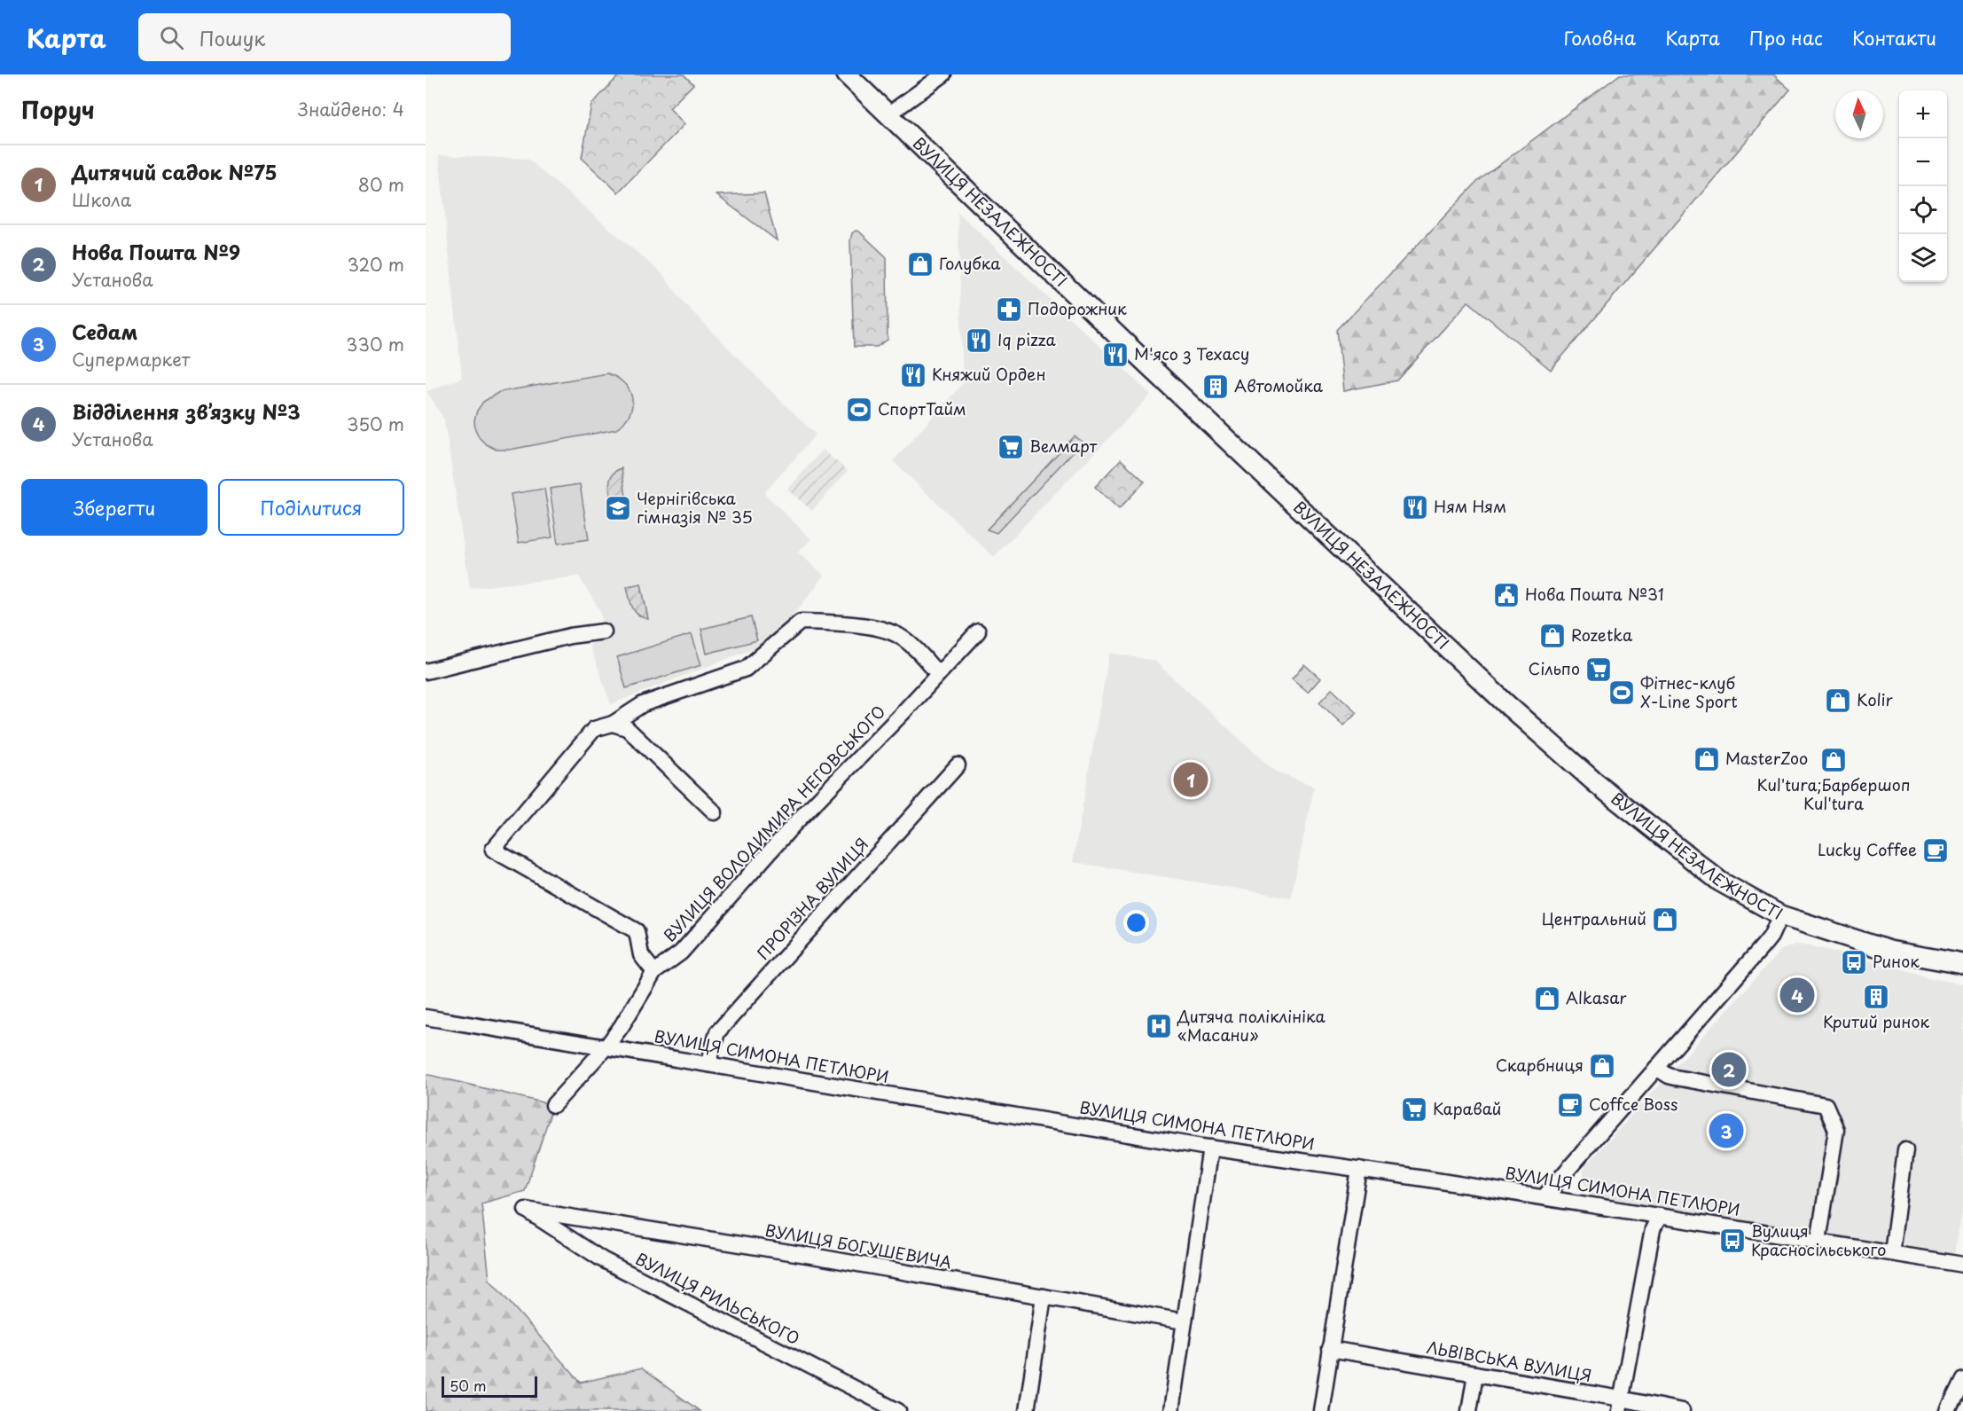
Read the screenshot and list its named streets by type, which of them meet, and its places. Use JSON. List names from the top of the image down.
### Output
{
  "streets": {
    "street": [
      "ВУЛИЦЯ НЕЗАЛЕЖНОСТІ",
      "ВУЛИЦЯ ВОЛОДИМИРА НЕГОВСЬКОГО",
      "ПРОРІЗНА ВУЛИЦЯ",
      "ВУЛИЦЯ СИМОНА ПЕТЛЮРИ",
      "ВУЛИЦЯ БОГУШЕВИЧА",
      "ВУЛИЦЯ РИЛЬСЬКОГО",
      "ЛЬВІВСЬКА ВУЛИЦЯ"
    ]
  },
  "crossings": [
    ["ВУЛИЦЯ ВОЛОДИМИРА НЕГОВСЬКОГО", "ВУЛИЦЯ СИМОНА ПЕТЛЮРИ"],
    ["ПРОРІЗНА ВУЛИЦЯ", "ВУЛИЦЯ СИМОНА ПЕТЛЮРИ"],
    ["ВУЛИЦЯ БОГУШЕВИЧА", "ВУЛИЦЯ РИЛЬСЬКОГО"]
  ],
  "places": {
    "shop": [
      "Голубка",
      "Rozetka",
      "Kolir",
      "MasterZoo",
      "Kul'tura;Барбершоп Kul'tura",
      "Центральний",
      "Alkasar",
      "Скарбниця"
    ],
    "pharmacy": ["Подорожник"],
    "restaurant": [
      "Iq pizza",
      "М'ясо з Техасу",
      "Княжий Орден",
      "Ням Ням"
    ],
    "building": ["Автомойка", "Критий ринок"],
    "sports": ["СпортТайм", "Фітнес-клуб X-Line Sport"],
    "supermarket": ["Велмарт", "Сільпо", "Каравай"],
    "school or university": ["Чернігівська гімназія № 35"],
    "public building": ["Нова Пошта №31"],
    "cafe": ["Lucky Coffee", "Coffce Boss"],
    "bus stop": ["Ринок", "Вулиця Красносільського"],
    "hospital": ["Дитяча поліклініка «Масани»"]
  },
  "scale_bar": "50 m",
  "north": "top",
  "page": {
    "header": "Карта",
    "search": "Пошук",
    "nav": [
      "Головна",
      "Карта",
      "Про нас",
      "Контакти"
    ],
    "heading": ["Поруч", "Знайдено: 4"],
    "map_buttons": ["+", "−"],
    "list": [
      {
        "mark": "1",
        "name": "Дитячий садок №75",
        "note": "Школа",
        "value": "80 m"
      },
      {
        "mark": "2",
        "name": "Нова Пошта №9",
        "note": "Установа",
        "value": "320 m"
      },
      {
        "mark": "3",
        "name": "Седам",
        "note": "Супермаркет",
        "value": "330 m"
      },
      {
        "mark": "4",
        "name": "Відділення зв’язку №3",
        "note": "Установа",
        "value": "350 m"
      }
    ],
    "buttons": ["Зберегти", "Поділитися"],
    "pins": [
      "1",
      "4",
      "2",
      "3"
    ],
    "scale": "50 m"
  }
}
